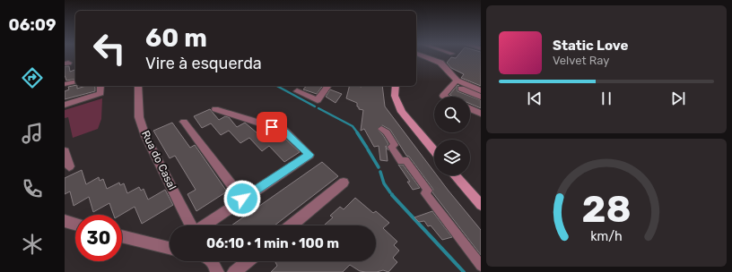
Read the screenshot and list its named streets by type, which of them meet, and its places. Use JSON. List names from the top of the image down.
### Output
{
  "streets": {
    "street": ["Rua do Casal"]
  },
  "page": {
    "tabs": "06:09",
    "turn": ["60 m", "Vire à esquerda"],
    "song": ["Static Love", "Velvet Ray"],
    "limit": "30",
    "trip": "06:10 · 1 min · 100 m",
    "gauge": ["28", "km/h"]
  }
}
